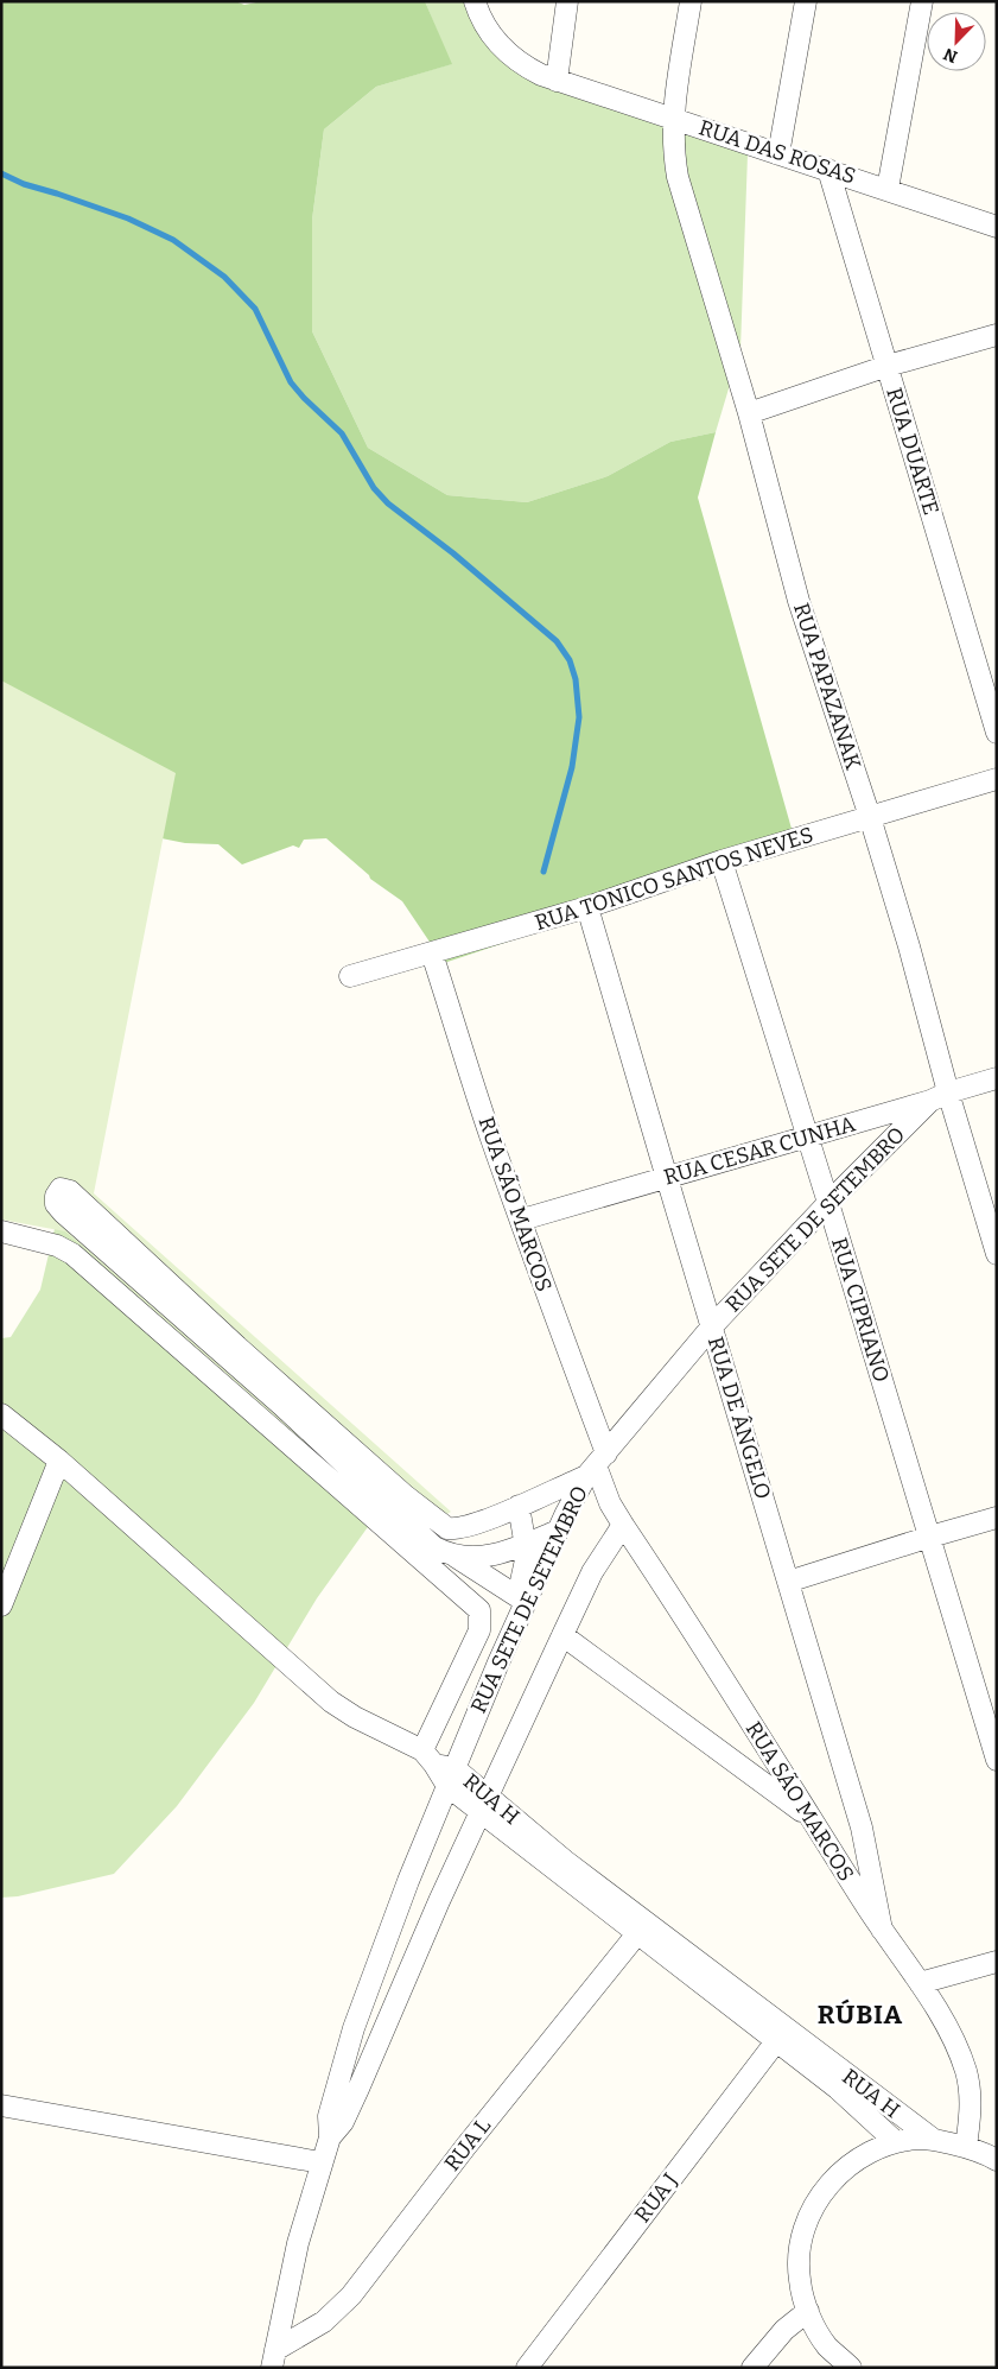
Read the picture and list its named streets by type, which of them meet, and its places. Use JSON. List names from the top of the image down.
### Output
{
  "streets": {
    "street": [
      "RUA DAS ROSAS",
      "RUA DUARTE",
      "RUA PAPAZANAK",
      "RUA TONICO SANTOS NEVES",
      "RUA CESAR CUNHA",
      "RUA SÃO MARCOS",
      "RUA SETE DE SETEMBRO",
      "RUA CIPRIANO",
      "RUA DE ÂNGELO",
      "RUA H",
      "RUA L",
      "RUA J"
    ]
  },
  "crossings": [
    ["RUA DAS ROSAS", "RUA DUARTE"],
    ["RUA DAS ROSAS", "RUA PAPAZANAK"],
    ["RUA PAPAZANAK", "RUA TONICO SANTOS NEVES"],
    ["RUA PAPAZANAK", "RUA CESAR CUNHA"],
    ["RUA PAPAZANAK", "RUA SETE DE SETEMBRO"],
    ["RUA TONICO SANTOS NEVES", "RUA SÃO MARCOS"],
    ["RUA TONICO SANTOS NEVES", "RUA CIPRIANO"],
    ["RUA TONICO SANTOS NEVES", "RUA DE ÂNGELO"],
    ["RUA CESAR CUNHA", "RUA SÃO MARCOS"],
    ["RUA CESAR CUNHA", "RUA SETE DE SETEMBRO"],
    ["RUA CESAR CUNHA", "RUA CIPRIANO"],
    ["RUA CESAR CUNHA", "RUA DE ÂNGELO"],
    ["RUA SÃO MARCOS", "RUA SETE DE SETEMBRO"],
    ["RUA SÃO MARCOS", "RUA DE ÂNGELO"],
    ["RUA SETE DE SETEMBRO", "RUA CIPRIANO"],
    ["RUA SETE DE SETEMBRO", "RUA DE ÂNGELO"],
    ["RUA SETE DE SETEMBRO", "RUA H"],
    ["RUA SETE DE SETEMBRO", "RUA L"],
    ["RUA H", "RUA L"],
    ["RUA H", "RUA J"]
  ],
  "districts": ["RÚBIA"],
  "north": "bottom left"
}
